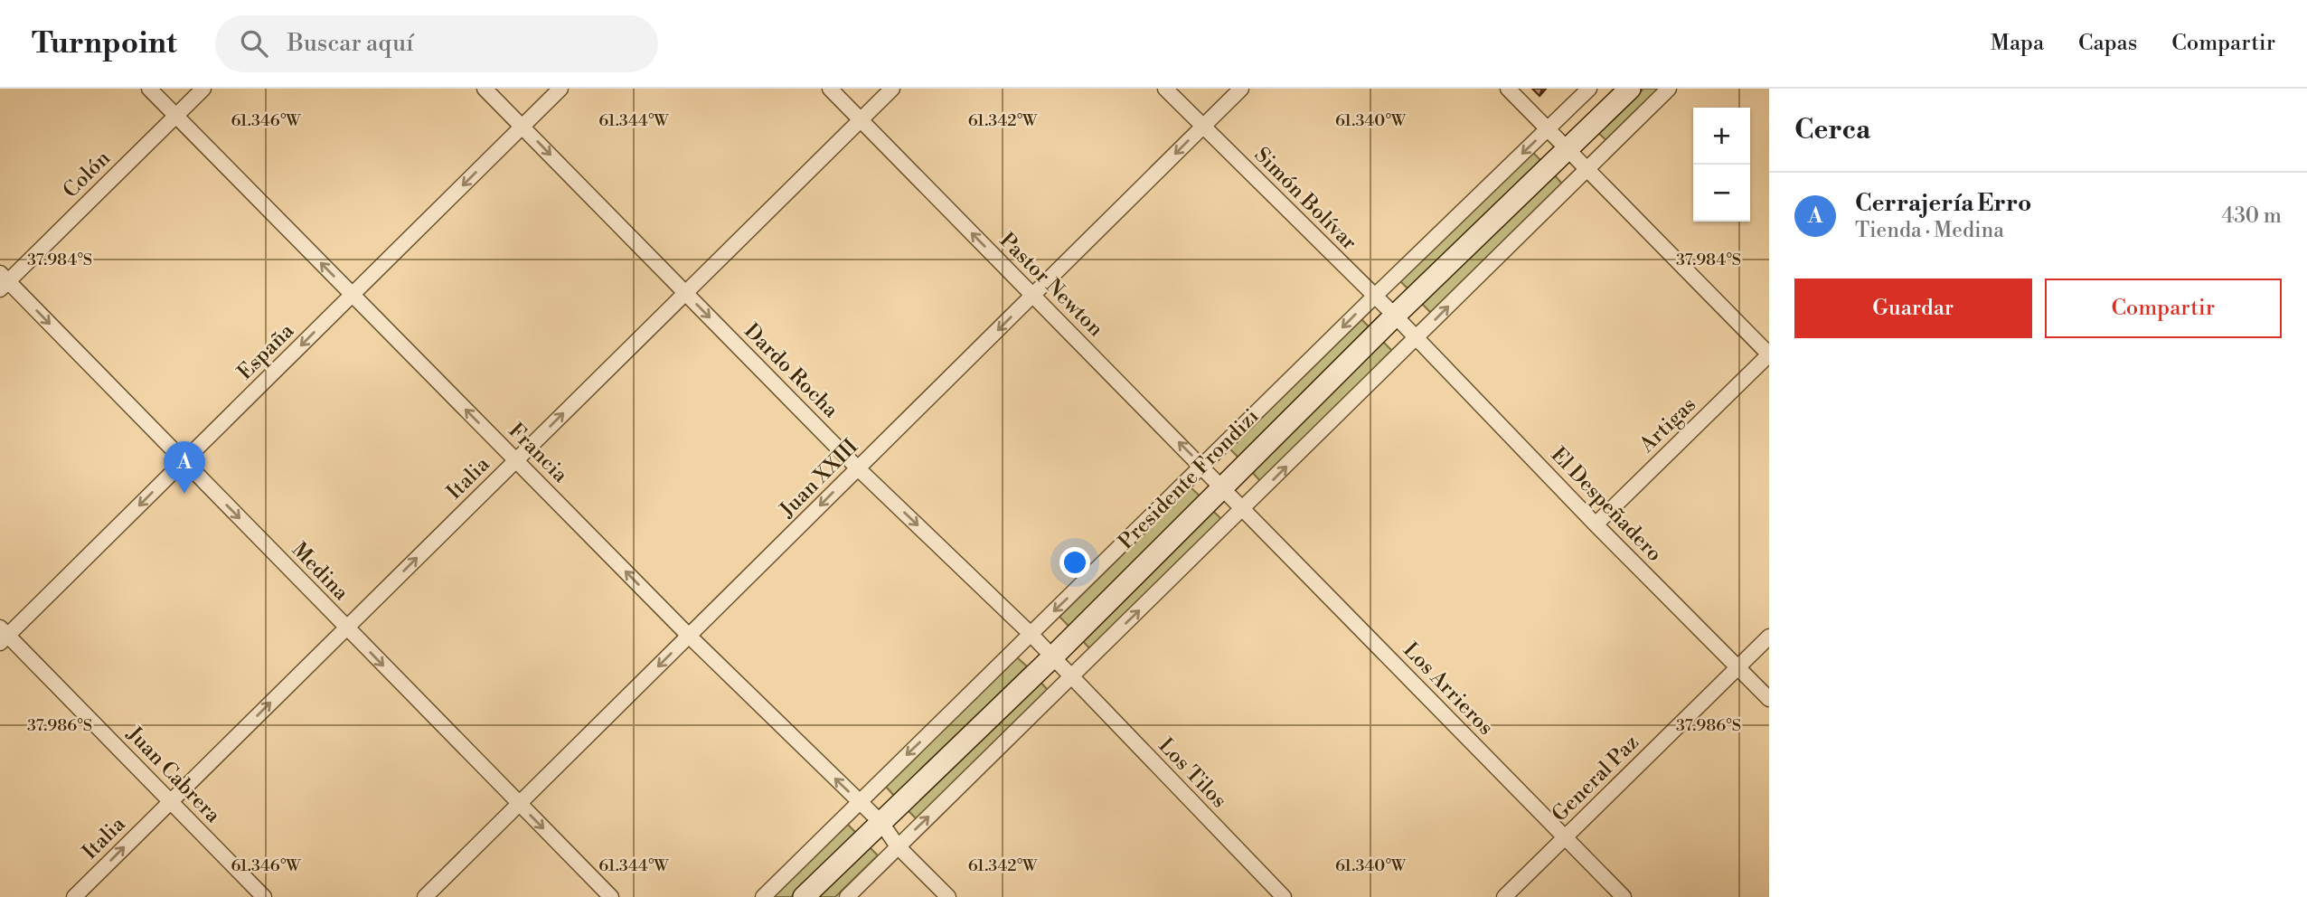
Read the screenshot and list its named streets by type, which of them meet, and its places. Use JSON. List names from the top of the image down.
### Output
{
  "streets": {
    "main road": ["Presidente Frondizi"],
    "street": [
      "Colón",
      "Simón Bolívar",
      "Pastor Newton",
      "España",
      "Dardo Rocha",
      "Artigas",
      "Francia",
      "Italia",
      "Juan XXIII",
      "El Despeñadero",
      "Medina",
      "Los Arrieros",
      "Los Tilos",
      "Juan Cabrera",
      "General Paz"
    ]
  },
  "crossings": [
    ["Colón", "Francia"],
    ["Colón", "Medina"],
    ["Simón Bolívar", "Juan XXIII"],
    ["Simón Bolívar", "Presidente Frondizi"],
    ["Simón Bolívar", "El Despeñadero"],
    ["Pastor Newton", "Italia"],
    ["Pastor Newton", "Juan XXIII"],
    ["Pastor Newton", "Presidente Frondizi"],
    ["Pastor Newton", "Los Arrieros"],
    ["España", "Dardo Rocha"],
    ["España", "Francia"],
    ["España", "Medina"],
    ["España", "Juan Cabrera"],
    ["Dardo Rocha", "Italia"],
    ["Dardo Rocha", "Juan XXIII"],
    ["Dardo Rocha", "Presidente Frondizi"],
    ["Dardo Rocha", "Los Tilos"],
    ["Artigas", "El Despeñadero"],
    ["Francia", "Italia"],
    ["Francia", "Juan XXIII"],
    ["Francia", "Presidente Frondizi"],
    ["Italia", "Medina"],
    ["Italia", "Juan Cabrera"],
    ["Juan XXIII", "Medina"],
    ["El Despeñadero", "General Paz"],
    ["Los Arrieros", "General Paz"]
  ],
  "one_way": [
    "Pastor Newton",
    "España",
    "Dardo Rocha",
    "Francia",
    "Italia",
    "Juan XXIII",
    "Medina"
  ],
  "page": {
    "header": "Turnpoint",
    "search": "Buscar aquí",
    "nav": ["Mapa", "Capas", "Compartir"],
    "heading": "Cerca",
    "map_buttons": ["+", "−"],
    "list": [
      {
        "mark": "A",
        "name": "Cerrajería Erro",
        "note": "Tienda · Medina",
        "value": "430 m"
      }
    ],
    "buttons": ["Guardar", "Compartir"],
    "pins": "A"
  },
  "coordinates": [
    "61.346°W",
    "61.344°W",
    "61.342°W",
    "61.340°W",
    "37.984°S",
    "37.986°S"
  ]
}
